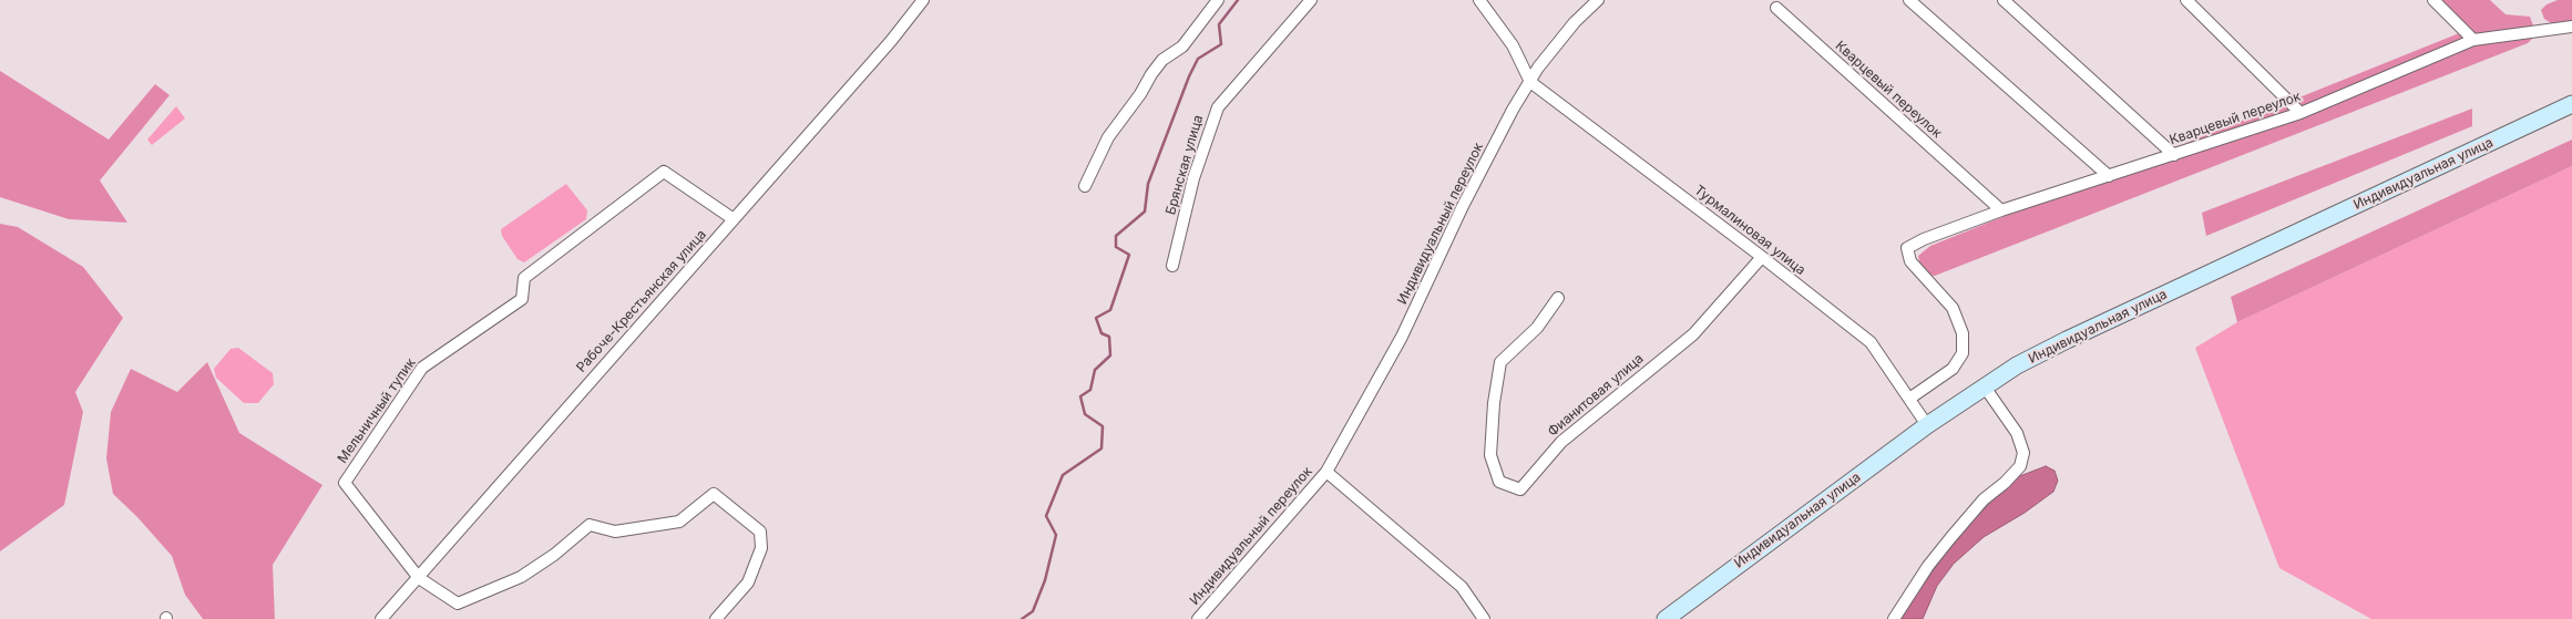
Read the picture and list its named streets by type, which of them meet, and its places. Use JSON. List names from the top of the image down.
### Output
{
  "streets": {
    "main road": ["Индивидуальная улица"],
    "street": [
      "Кварцевый переулок",
      "Брянская улица",
      "Индивидуальный переулок",
      "Турмалиновая улица",
      "Рабоче-Крестьянская улица",
      "Фианитовая улица",
      "Мельничный тупик"
    ]
  },
  "crossings": [
    ["Кварцевый переулок", "Турмалиновая улица"],
    ["Индивидуальная улица", "Турмалиновая улица"],
    ["Индивидуальный переулок", "Турмалиновая улица"],
    ["Турмалиновая улица", "Фианитовая улица"],
    ["Рабоче-Крестьянская улица", "Мельничный тупик"]
  ]
}
